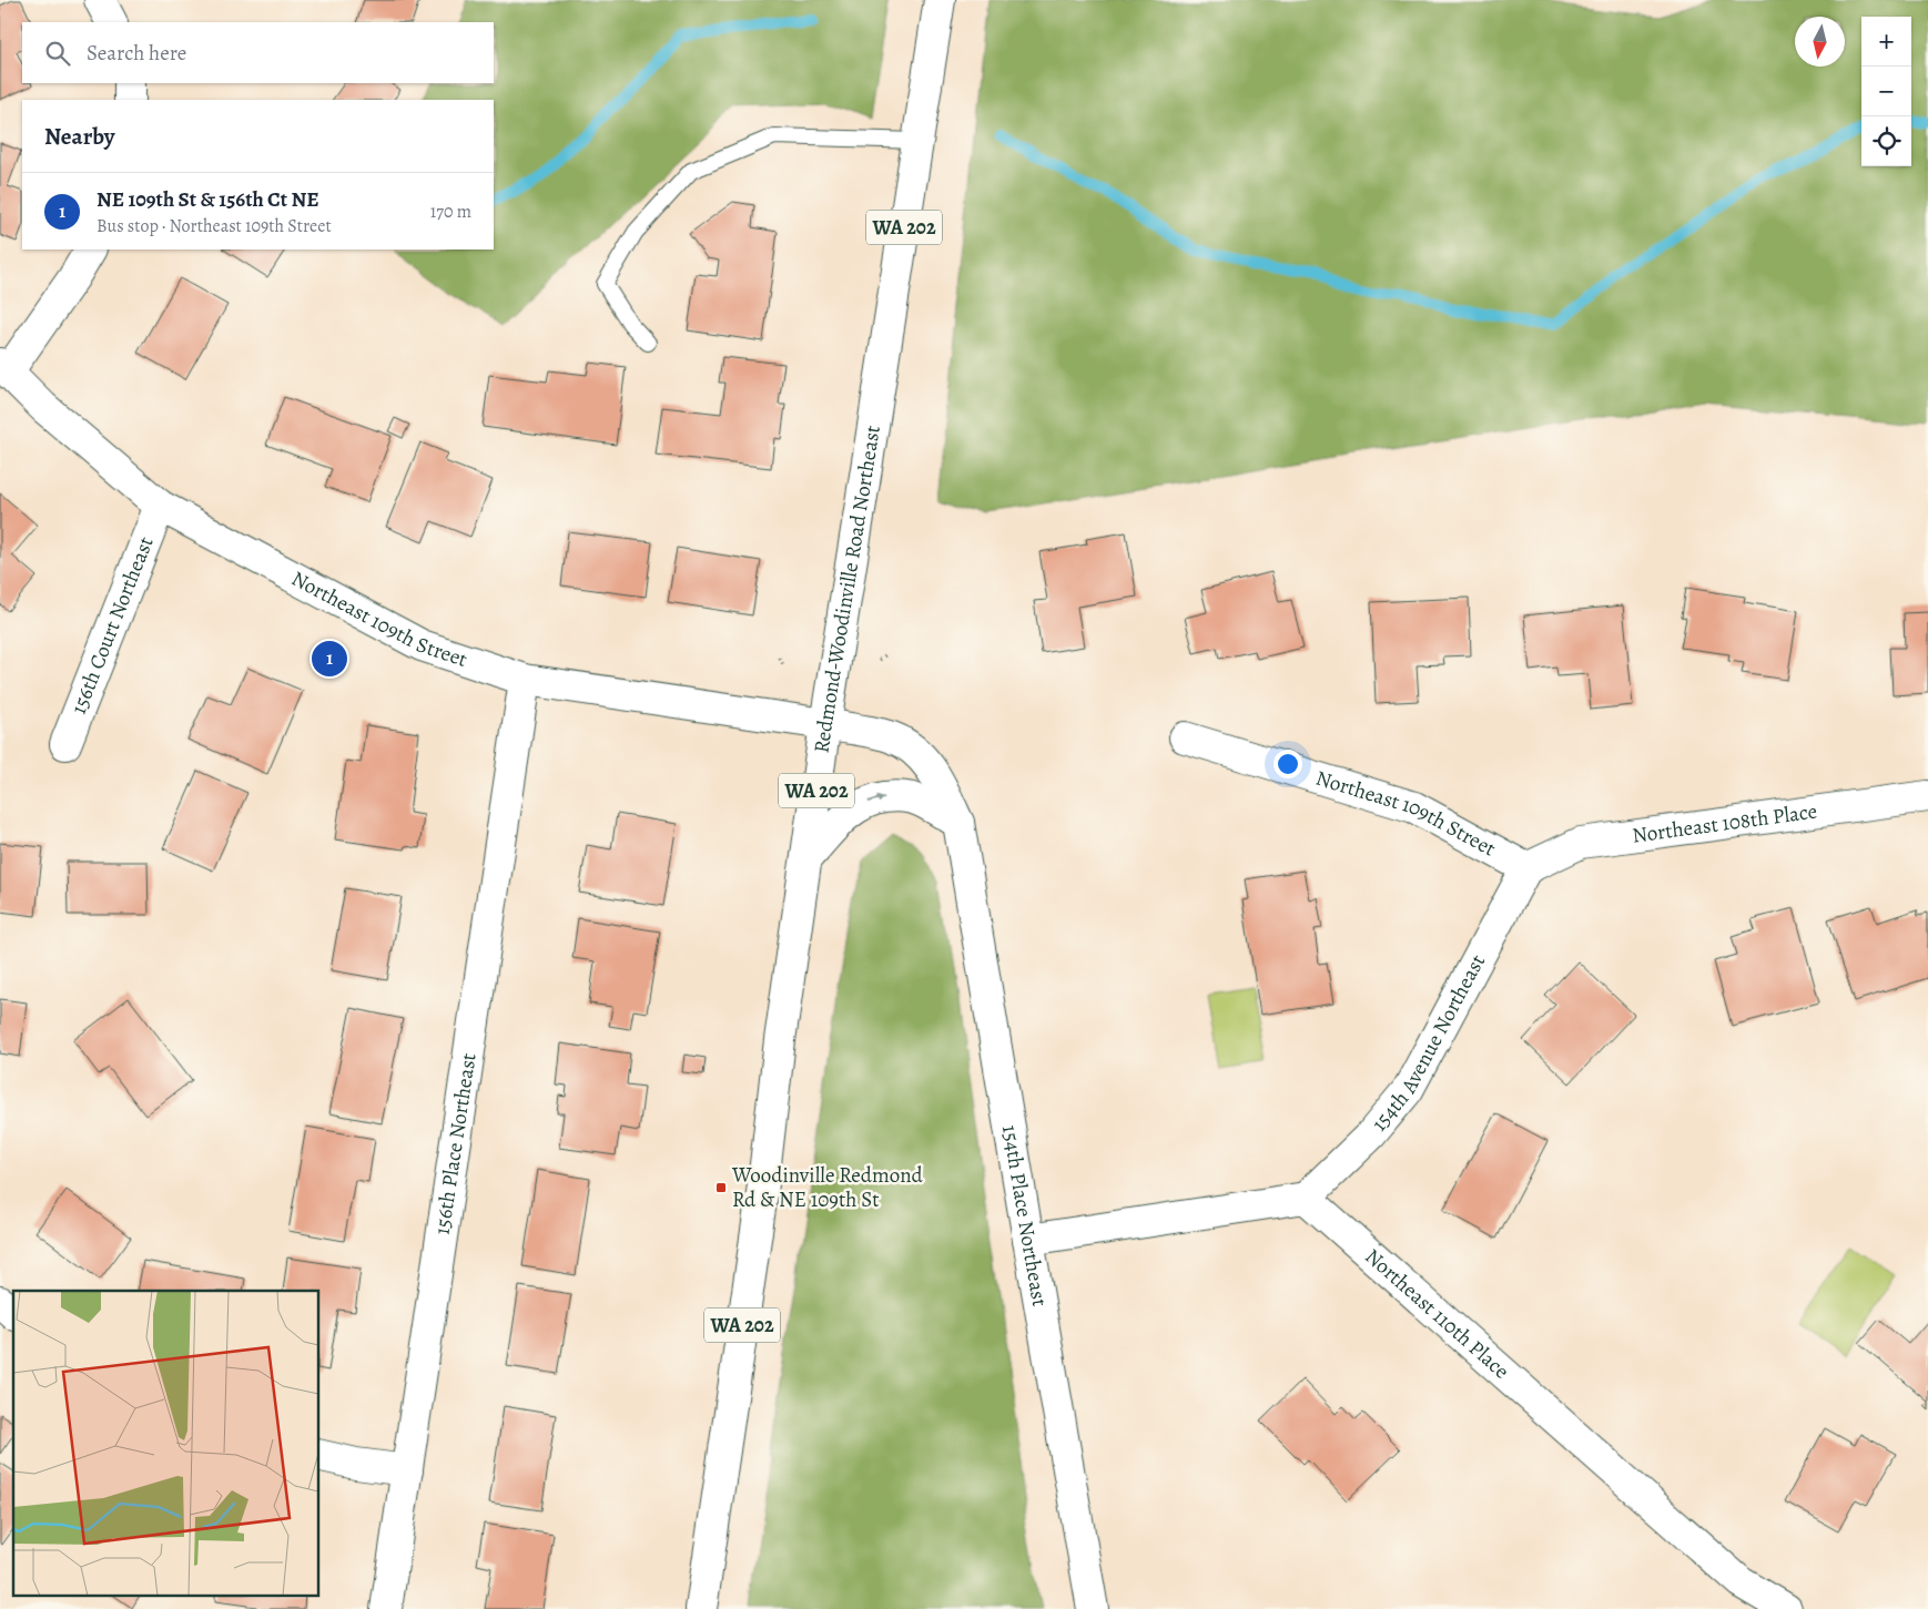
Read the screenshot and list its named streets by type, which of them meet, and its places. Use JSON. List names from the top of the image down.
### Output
{
  "streets": {
    "street": [
      "WA 202",
      "Redmond-Woodinville Road Northeast",
      "Northeast 109th Street",
      "156th Court Northeast",
      "Northeast 108th Place",
      "154th Avenue Northeast",
      "156th Place Northeast",
      "154th Place Northeast",
      "Northeast 110th Place"
    ]
  },
  "crossings": [
    ["Redmond-Woodinville Road Northeast", "Northeast 109th Street"],
    ["Redmond-Woodinville Road Northeast", "154th Place Northeast"],
    ["Northeast 109th Street", "156th Court Northeast"],
    ["Northeast 109th Street", "Northeast 108th Place"],
    ["Northeast 109th Street", "154th Avenue Northeast"],
    ["Northeast 109th Street", "156th Place Northeast"],
    ["Northeast 109th Street", "154th Place Northeast"],
    ["Northeast 108th Place", "154th Avenue Northeast"],
    ["154th Avenue Northeast", "Northeast 110th Place"]
  ],
  "places": {
    "transit": ["Woodinville Redmond Rd & NE 109th St"]
  },
  "north": "bottom",
  "page": {
    "map_buttons": ["+", "−"],
    "search": "Search here",
    "heading": "Nearby",
    "list": [
      {
        "mark": "1",
        "name": "NE 109th St & 156th Ct NE",
        "note": "Bus stop · Northeast 109th Street",
        "value": "170 m"
      }
    ],
    "pins": "1"
  }
}
